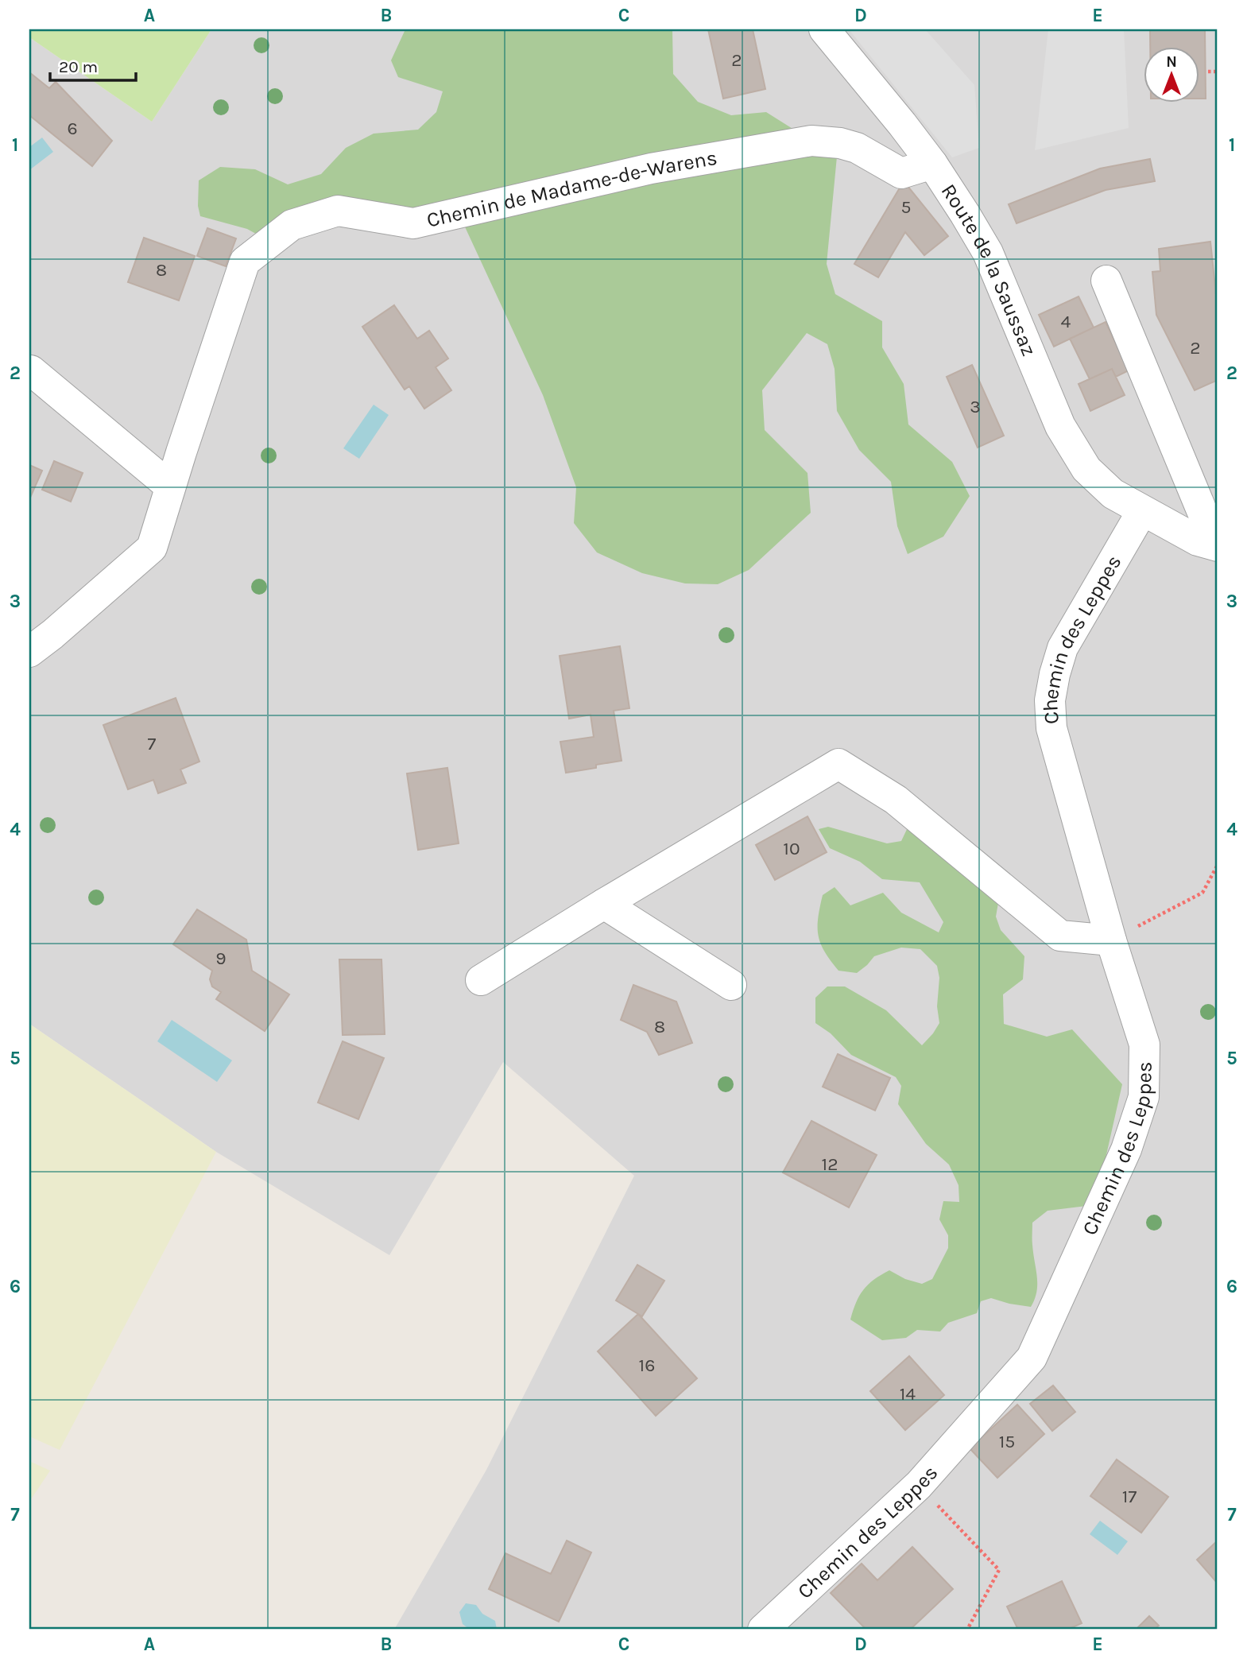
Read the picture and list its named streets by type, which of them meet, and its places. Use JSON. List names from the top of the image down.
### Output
{
  "streets": {
    "street": ["Chemin de Madame-de-Warens", "Route de la Saussaz", "Chemin des Leppes"]
  },
  "crossings": [
    ["Chemin de Madame-de-Warens", "Route de la Saussaz"],
    ["Route de la Saussaz", "Chemin des Leppes"]
  ],
  "house_numbers": [
    "2",
    "6",
    "5",
    "8",
    "4",
    "2",
    "3",
    "7",
    "10",
    "9",
    "8",
    "12",
    "16",
    "14",
    "15",
    "17"
  ],
  "scale_bar": "20 m",
  "north": "top",
  "grid": {
    "columns": [
      "A",
      "B",
      "C",
      "D",
      "E"
    ],
    "rows": [
      "1",
      "2",
      "3",
      "4",
      "5",
      "6",
      "7"
    ]
  }
}
